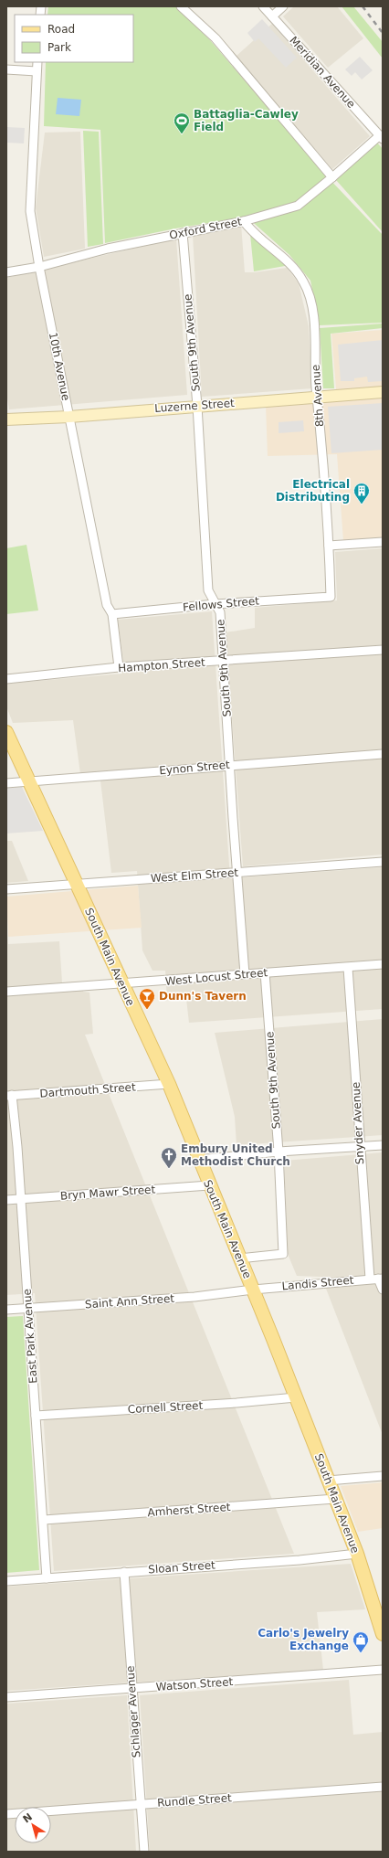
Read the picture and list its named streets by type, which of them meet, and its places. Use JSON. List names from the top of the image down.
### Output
{
  "streets": {
    "main road": ["South Main Avenue"],
    "street": [
      "Meridian Avenue",
      "Oxford Street",
      "South 9th Avenue",
      "10th Avenue",
      "8th Avenue",
      "Luzerne Street",
      "Fellows Street",
      "Hampton Street",
      "Eynon Street",
      "West Elm Street",
      "West Locust Street",
      "Dartmouth Street",
      "Snyder Avenue",
      "Bryn Mawr Street",
      "Landis Street",
      "Saint Ann Street",
      "East Park Avenue",
      "Cornell Street",
      "Amherst Street",
      "Sloan Street",
      "Watson Street",
      "Schlager Avenue",
      "Rundle Street"
    ]
  },
  "crossings": [
    ["Meridian Avenue", "Oxford Street"],
    ["Oxford Street", "South 9th Avenue"],
    ["Oxford Street", "10th Avenue"],
    ["Oxford Street", "8th Avenue"],
    ["South 9th Avenue", "Luzerne Street"],
    ["South 9th Avenue", "Fellows Street"],
    ["South 9th Avenue", "Hampton Street"],
    ["South 9th Avenue", "Eynon Street"],
    ["South 9th Avenue", "West Elm Street"],
    ["South 9th Avenue", "South Main Avenue"],
    ["South 9th Avenue", "West Locust Street"],
    ["10th Avenue", "Luzerne Street"],
    ["10th Avenue", "Fellows Street"],
    ["10th Avenue", "Hampton Street"],
    ["8th Avenue", "Luzerne Street"],
    ["8th Avenue", "Fellows Street"],
    ["Eynon Street", "South Main Avenue"],
    ["West Elm Street", "South Main Avenue"],
    ["South Main Avenue", "West Locust Street"],
    ["South Main Avenue", "Dartmouth Street"],
    ["South Main Avenue", "Bryn Mawr Street"],
    ["South Main Avenue", "Landis Street"],
    ["South Main Avenue", "Saint Ann Street"],
    ["South Main Avenue", "Cornell Street"],
    ["South Main Avenue", "Amherst Street"],
    ["South Main Avenue", "Sloan Street"],
    ["West Locust Street", "Snyder Avenue"],
    ["Dartmouth Street", "East Park Avenue"],
    ["Snyder Avenue", "Landis Street"],
    ["Bryn Mawr Street", "East Park Avenue"],
    ["Landis Street", "Saint Ann Street"],
    ["Saint Ann Street", "East Park Avenue"],
    ["East Park Avenue", "Cornell Street"],
    ["East Park Avenue", "Amherst Street"],
    ["East Park Avenue", "Sloan Street"],
    ["Sloan Street", "Schlager Avenue"],
    ["Watson Street", "Schlager Avenue"],
    ["Schlager Avenue", "Rundle Street"]
  ],
  "places": {
    "sports": ["Battaglia-Cawley Field"],
    "building": ["Electrical Distributing"],
    "bar": ["Dunn's Tavern"],
    "church": ["Embury United Methodist Church"],
    "shop": ["Carlo's Jewelry Exchange"]
  },
  "legend": ["Road", "Park"],
  "north": "top left"
}
